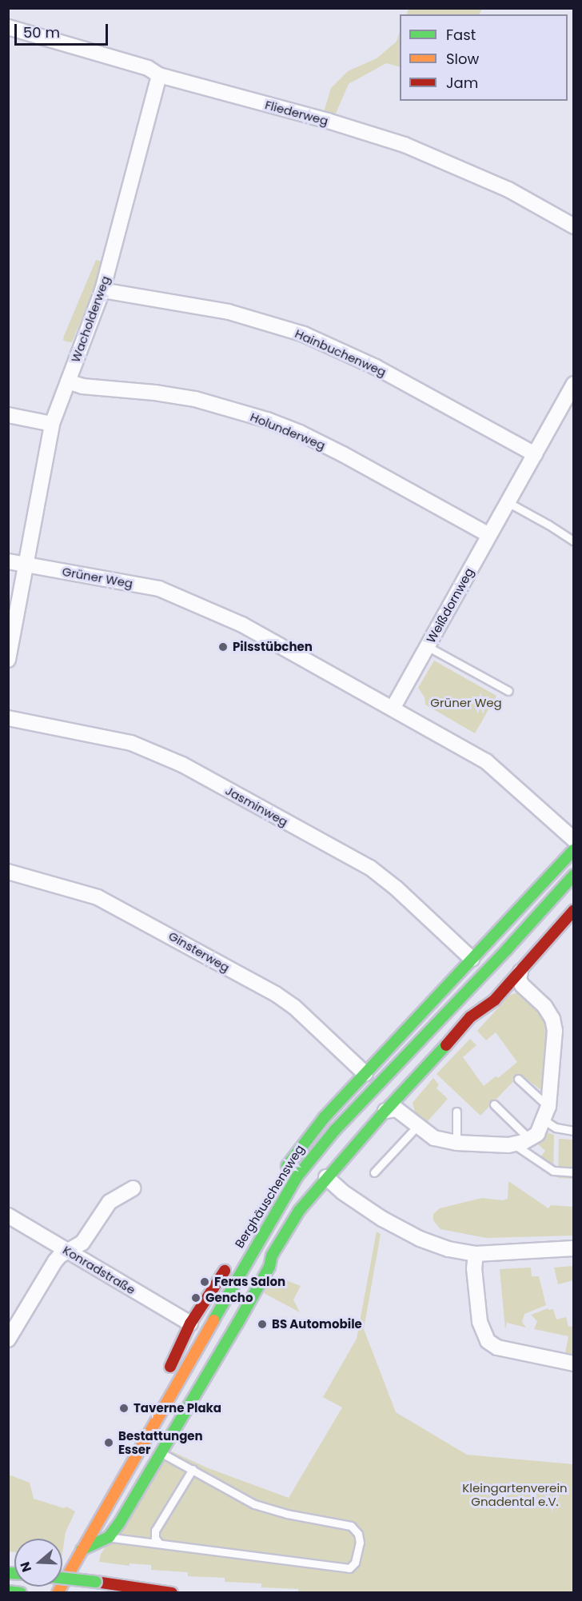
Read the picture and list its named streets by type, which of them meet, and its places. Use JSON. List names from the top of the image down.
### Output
{
  "streets": {
    "main road": ["Berghäuschensweg"],
    "street": [
      "Fliederweg",
      "Wacholderweg",
      "Hainbuchenweg",
      "Holunderweg",
      "Grüner Weg",
      "Weißdornweg",
      "Jasminweg",
      "Ginsterweg",
      "Konradstraße"
    ]
  },
  "crossings": [
    ["Fliederweg", "Wacholderweg"],
    ["Wacholderweg", "Hainbuchenweg"],
    ["Wacholderweg", "Holunderweg"],
    ["Wacholderweg", "Grüner Weg"],
    ["Hainbuchenweg", "Weißdornweg"],
    ["Holunderweg", "Weißdornweg"],
    ["Grüner Weg", "Weißdornweg"],
    ["Jasminweg", "Berghäuschensweg"],
    ["Ginsterweg", "Berghäuschensweg"],
    ["Berghäuschensweg", "Konradstraße"]
  ],
  "parks": ["Grüner Weg", "Kleingartenverein Gnadental e.V."],
  "places": [
    "Pilsstübchen",
    "Feras Salon",
    "Gencho",
    "BS Automobile",
    "Taverne Plaka",
    "Bestattungen Esser"
  ],
  "legend": ["Fast", "Slow", "Jam"],
  "scale_bar": "50 m",
  "north": "left"
}
